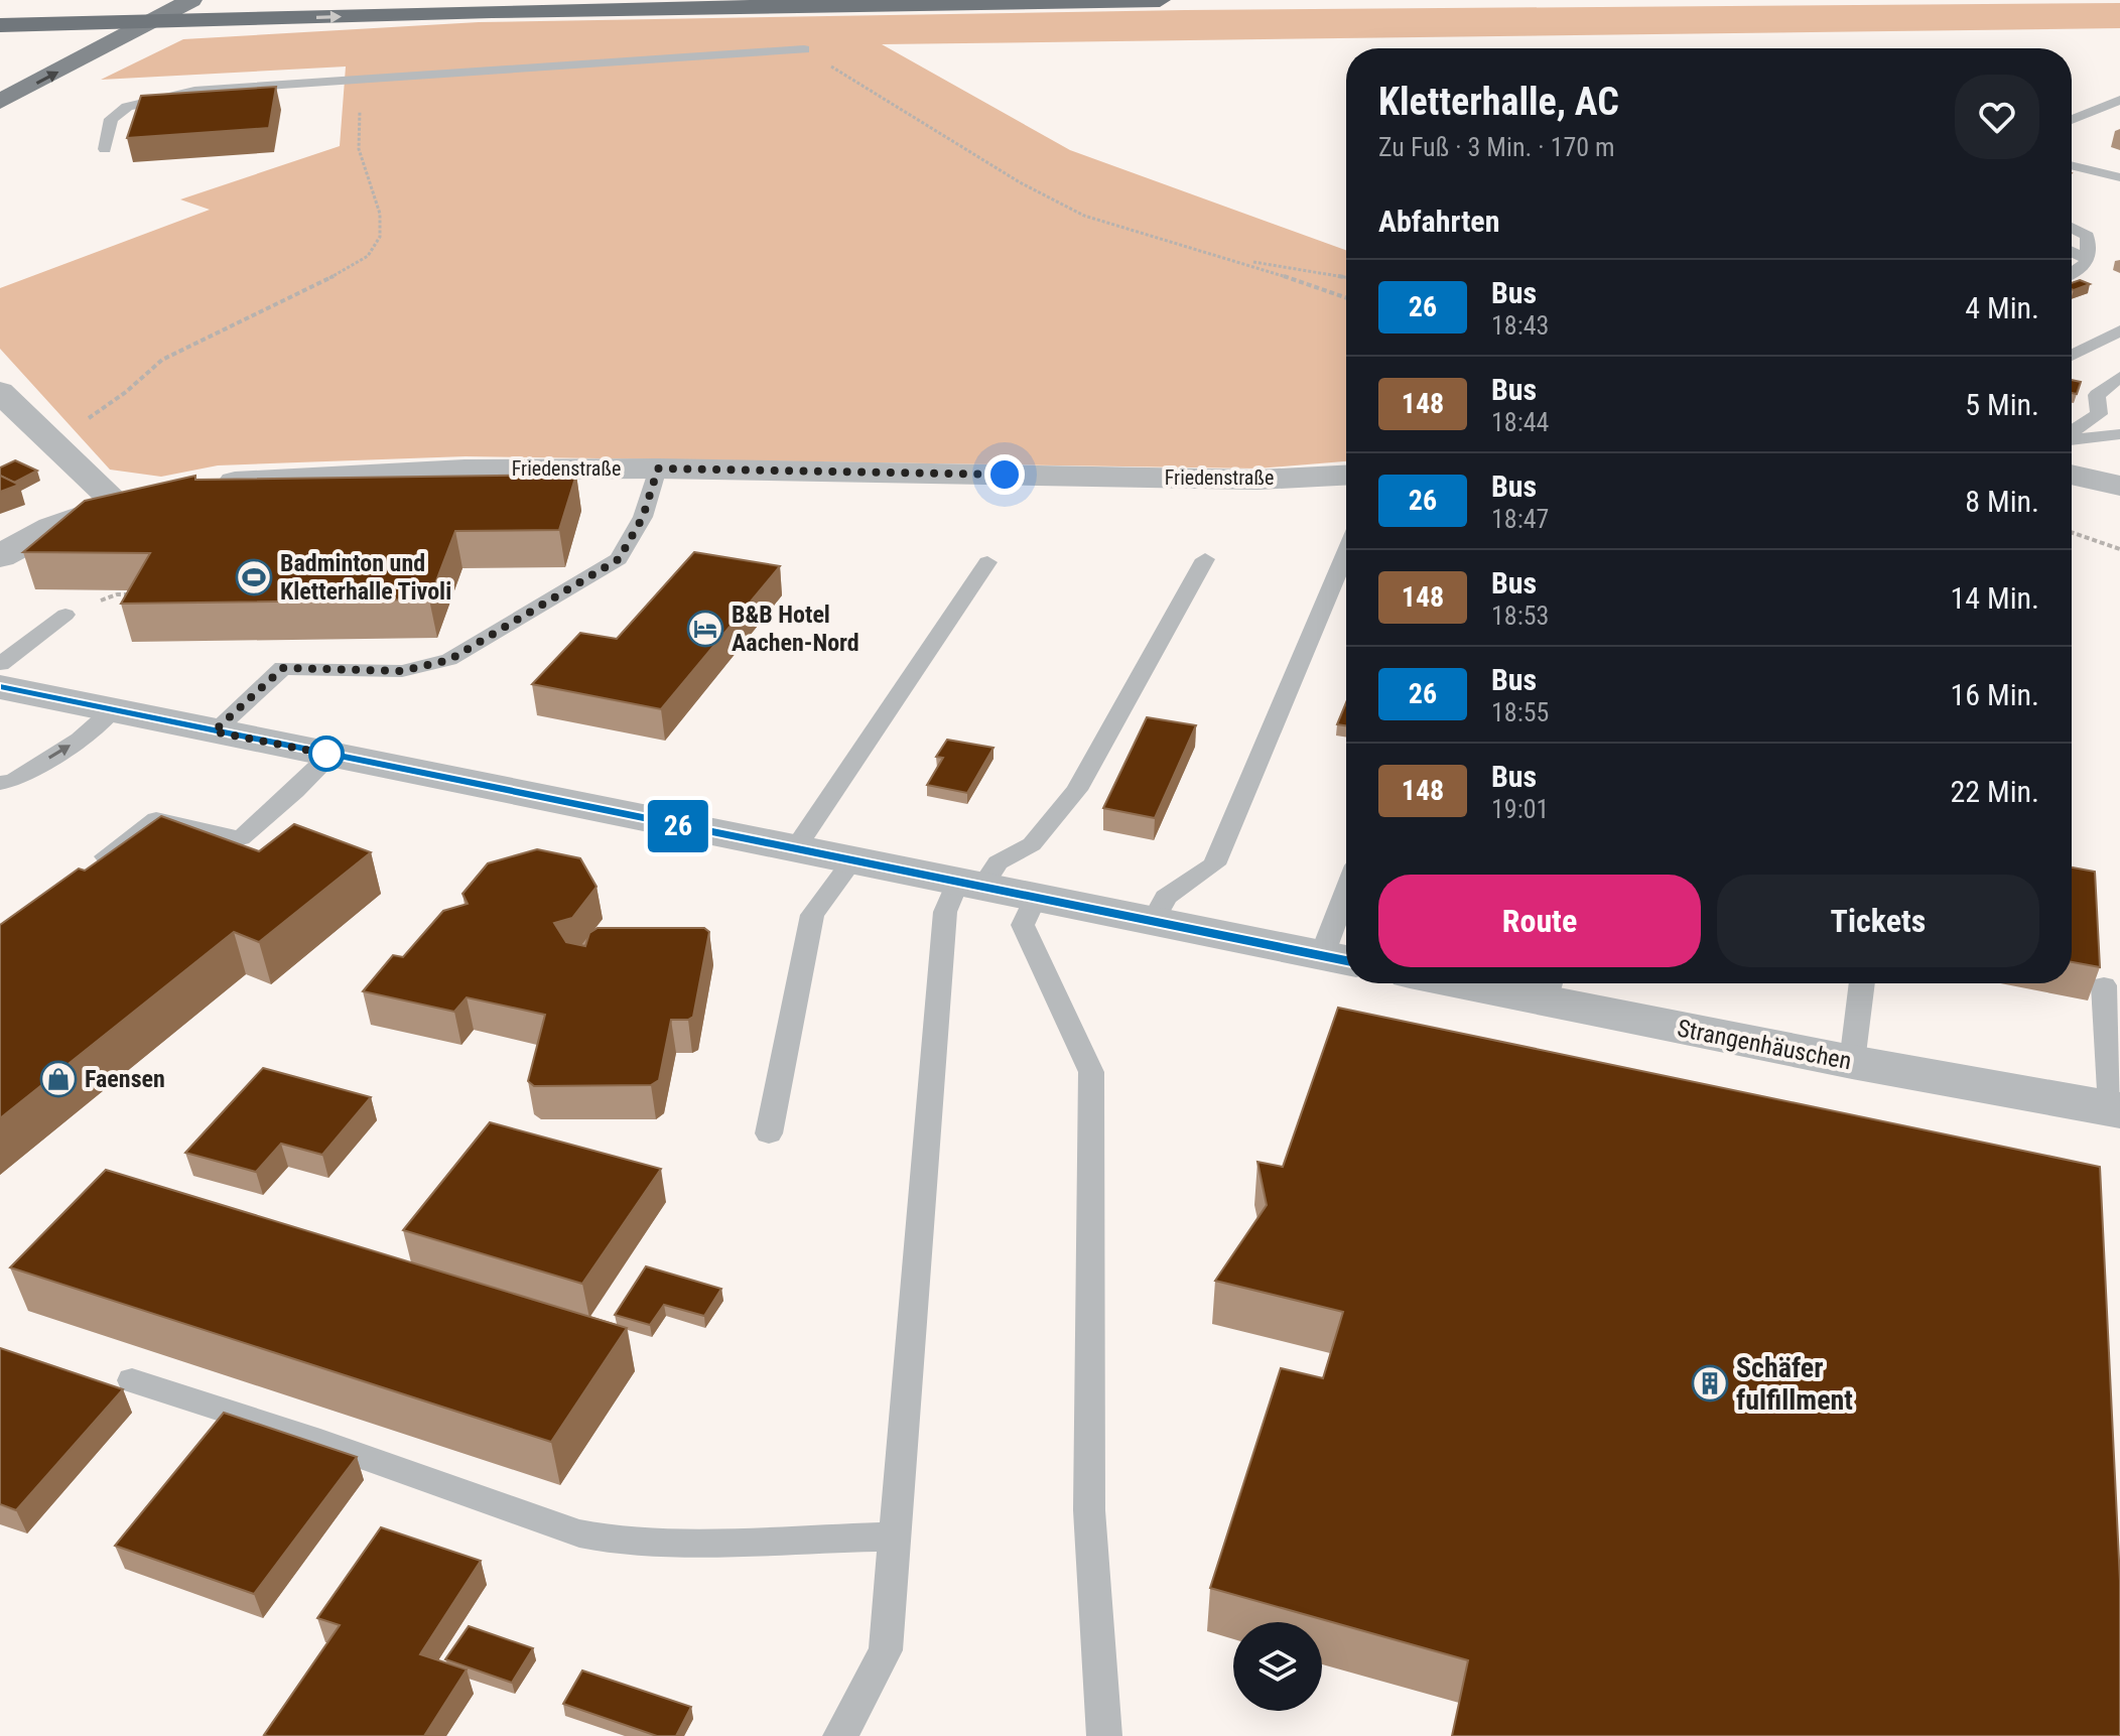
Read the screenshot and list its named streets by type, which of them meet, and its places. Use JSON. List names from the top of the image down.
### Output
{
  "streets": {
    "street": ["Friedenstraße", "Strangenhäuschen"]
  },
  "places": {
    "sports": ["Badminton und Kletterhalle Tivoli"],
    "hotel": ["B&B Hotel Aachen-Nord"],
    "shop": ["Faensen"],
    "building": ["Schäfer fulfillment"]
  },
  "lines": ["bus line 26"],
  "page": {
    "on_map": "26",
    "heading": [
      ["Kletterhalle, AC", "Zu Fuß · 3 Min. · 170 m"],
      "Abfahrten"
    ],
    "list": [
      {
        "mark": "26",
        "name": "Bus",
        "note": "18:43",
        "value": "4 Min."
      },
      {
        "mark": "148",
        "name": "Bus",
        "note": "18:44",
        "value": "5 Min."
      },
      {
        "mark": "26",
        "name": "Bus",
        "note": "18:47",
        "value": "8 Min."
      },
      {
        "mark": "148",
        "name": "Bus",
        "note": "18:53",
        "value": "14 Min."
      },
      {
        "mark": "26",
        "name": "Bus",
        "note": "18:55",
        "value": "16 Min."
      },
      {
        "mark": "148",
        "name": "Bus",
        "note": "19:01",
        "value": "22 Min."
      }
    ],
    "buttons": ["Route", "Tickets"]
  }
}
